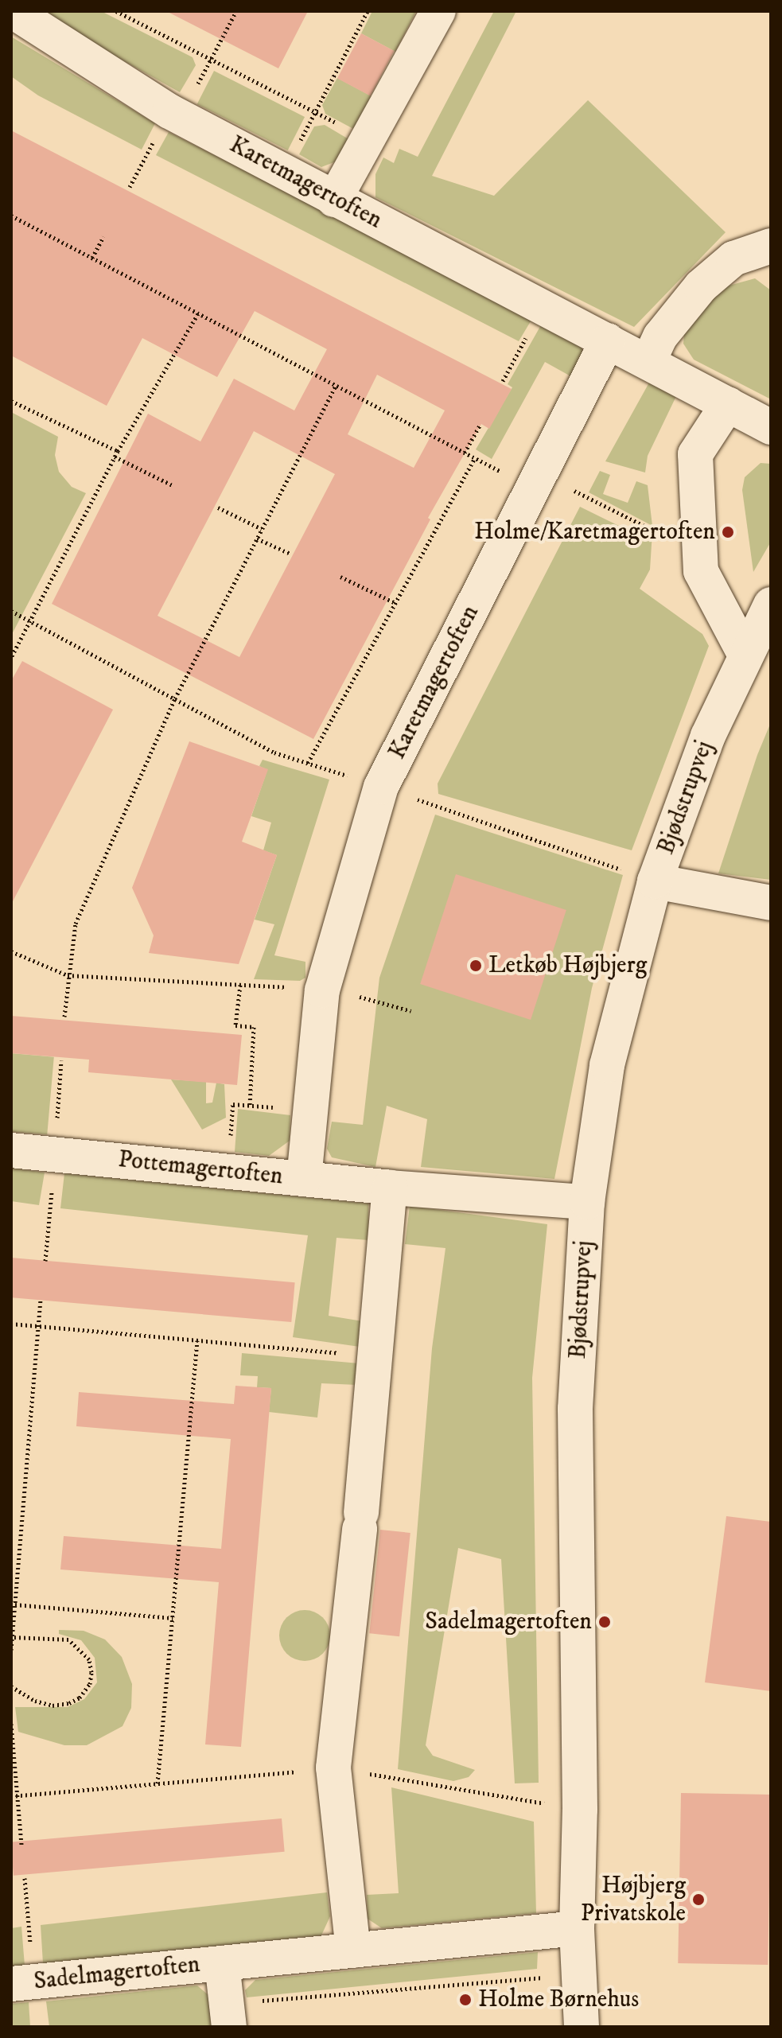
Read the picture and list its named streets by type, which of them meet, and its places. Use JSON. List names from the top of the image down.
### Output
{
  "streets": {
    "street": [
      "Karetmagertoften",
      "Bjødstrupvej",
      "Pottemagertoften",
      "Sadelmagertoften"
    ]
  },
  "crossings": [
    ["Karetmagertoften", "Pottemagertoften"],
    ["Bjødstrupvej", "Pottemagertoften"],
    ["Bjødstrupvej", "Sadelmagertoften"]
  ],
  "places": [
    "Holme/Karetmagertoften",
    "Letkøb Højbjerg",
    "Sadelmagertoften",
    "Højbjerg Privatskole",
    "Holme Børnehus"
  ]
}
